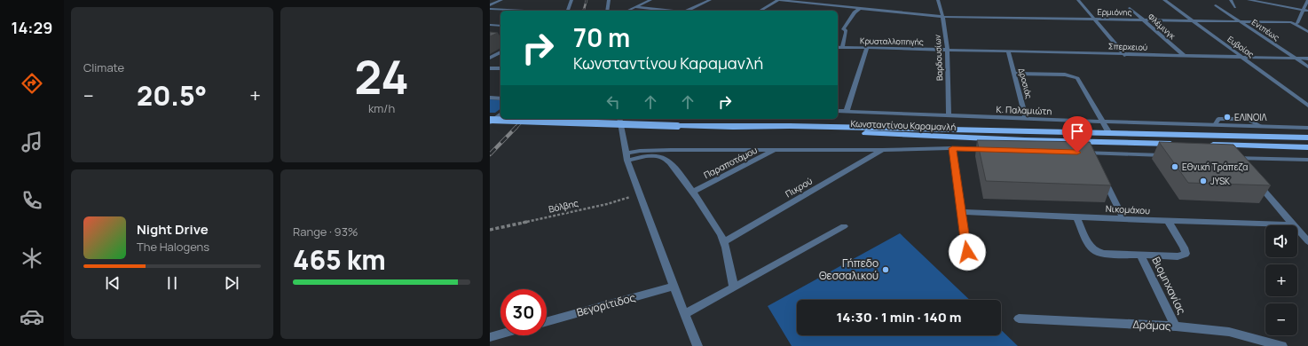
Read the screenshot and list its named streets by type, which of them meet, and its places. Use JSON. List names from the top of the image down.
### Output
{
  "streets": {
    "main road": ["Κωνσταντίνου Καραμανλή"],
    "street": [
      "Ερμιόνης",
      "Φλέμινγκ",
      "Ενιπέως",
      "Κρυσταλλοπηγής",
      "Σπερχειού",
      "Ευβοίας",
      "Βαρδουσίων",
      "Δροσιάς",
      "Κ. Παλαμιώτη",
      "Παραποτάμου",
      "Πικρού",
      "Νικομάχου",
      "Βιομηχανίας",
      "Βεγορίτιδος",
      "Δράμας"
    ],
    "path": ["Βόλβης"]
  },
  "crossings": [
    ["Ερμιόνης", "Φλέμινγκ"],
    ["Ερμιόνης", "Ενιπέως"],
    ["Ερμιόνης", "Ευβοίας"],
    ["Ερμιόνης", "Βαρδουσίων"],
    ["Φλέμινγκ", "Σπερχειού"],
    ["Ενιπέως", "Σπερχειού"],
    ["Κρυσταλλοπηγής", "Σπερχειού"],
    ["Κρυσταλλοπηγής", "Βαρδουσίων"],
    ["Σπερχειού", "Ευβοίας"],
    ["Σπερχειού", "Βαρδουσίων"],
    ["Σπερχειού", "Δροσιάς"],
    ["Βαρδουσίων", "Κ. Παλαμιώτη"],
    ["Δροσιάς", "Κ. Παλαμιώτη"],
    ["Νικομάχου", "Βιομηχανίας"],
    ["Βιομηχανίας", "Δράμας"]
  ],
  "places": [
    "ΕΛΙΝΟΙΛ",
    "Εθνική Τράπεζα",
    "JYSK",
    "Γήπεδο Θεσσαλικού"
  ],
  "page": {
    "tabs": "14:29",
    "tile": [
      "Climate",
      ["24", "km/h"],
      ["Range · 93%", "465 km"]
    ],
    "turn": ["70 m", "Κωνσταντίνου Καραμανλή"],
    "heat": ["−", "20.5°", "+"],
    "song": ["Night Drive", "The Halogens"],
    "map_buttons": ["+", "−"],
    "limit": "30",
    "trip": "14:30 · 1 min · 140 m"
  }
}
